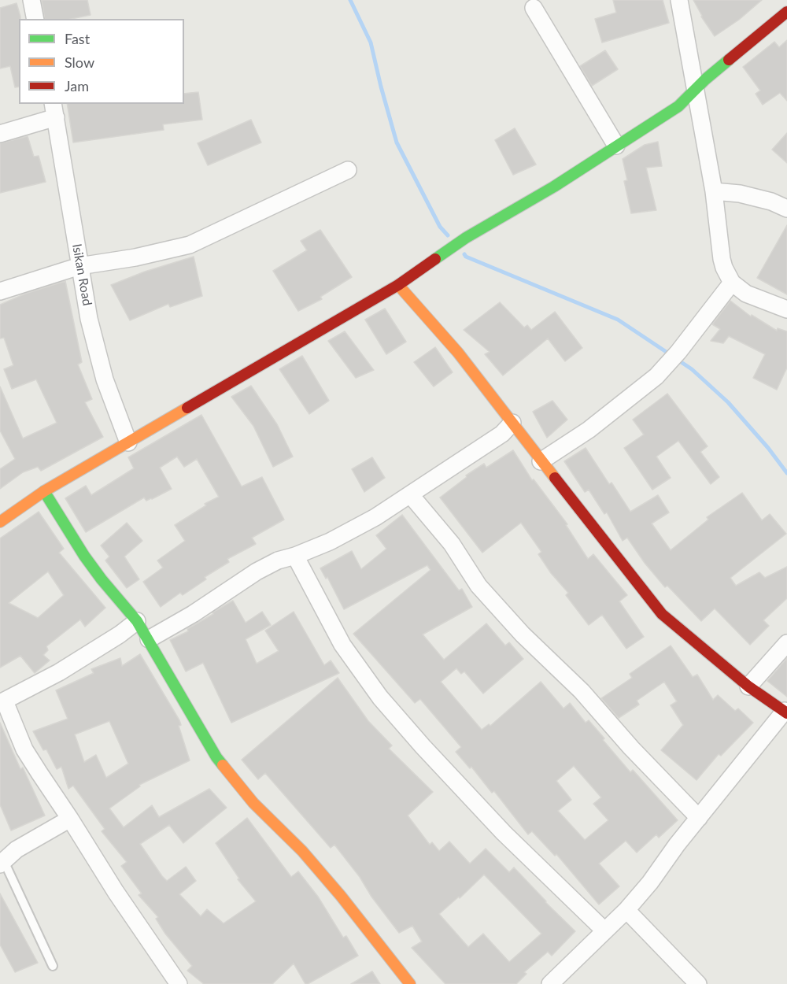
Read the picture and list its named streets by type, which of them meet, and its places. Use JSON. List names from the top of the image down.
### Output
{
  "streets": {
    "street": ["Isikan Road"]
  },
  "legend": ["Fast", "Slow", "Jam"]
}
